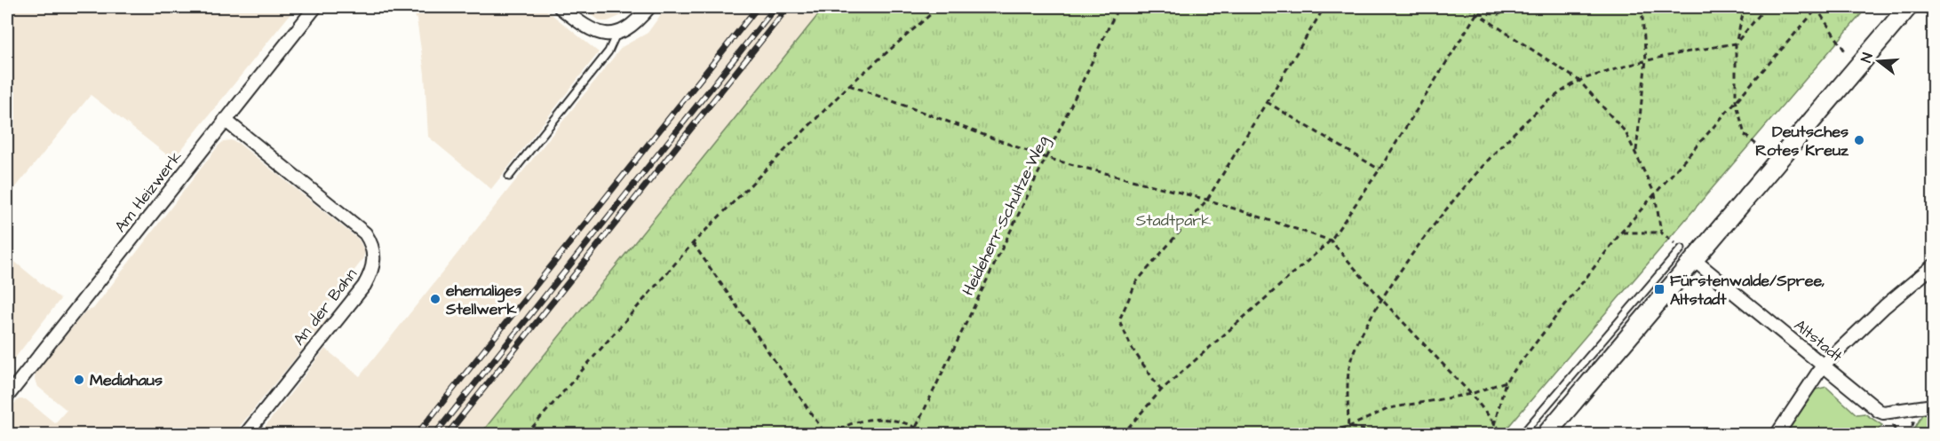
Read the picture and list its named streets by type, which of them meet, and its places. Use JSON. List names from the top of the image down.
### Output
{
  "streets": {
    "street": ["Am Heizwerk", "An der Bahn", "Altstadt"],
    "path": ["Heideherr-Schultze-Weg"]
  },
  "crossings": [
    ["Am Heizwerk", "An der Bahn"]
  ],
  "parks": ["Stadtpark"],
  "places": {
    "other": ["Deutsches Rotes Kreuz", "ehemaliges Stellwerk", "Mediahaus"],
    "transit": ["Fürstenwalde/Spree, Altstadt"]
  },
  "north": "left"
}
